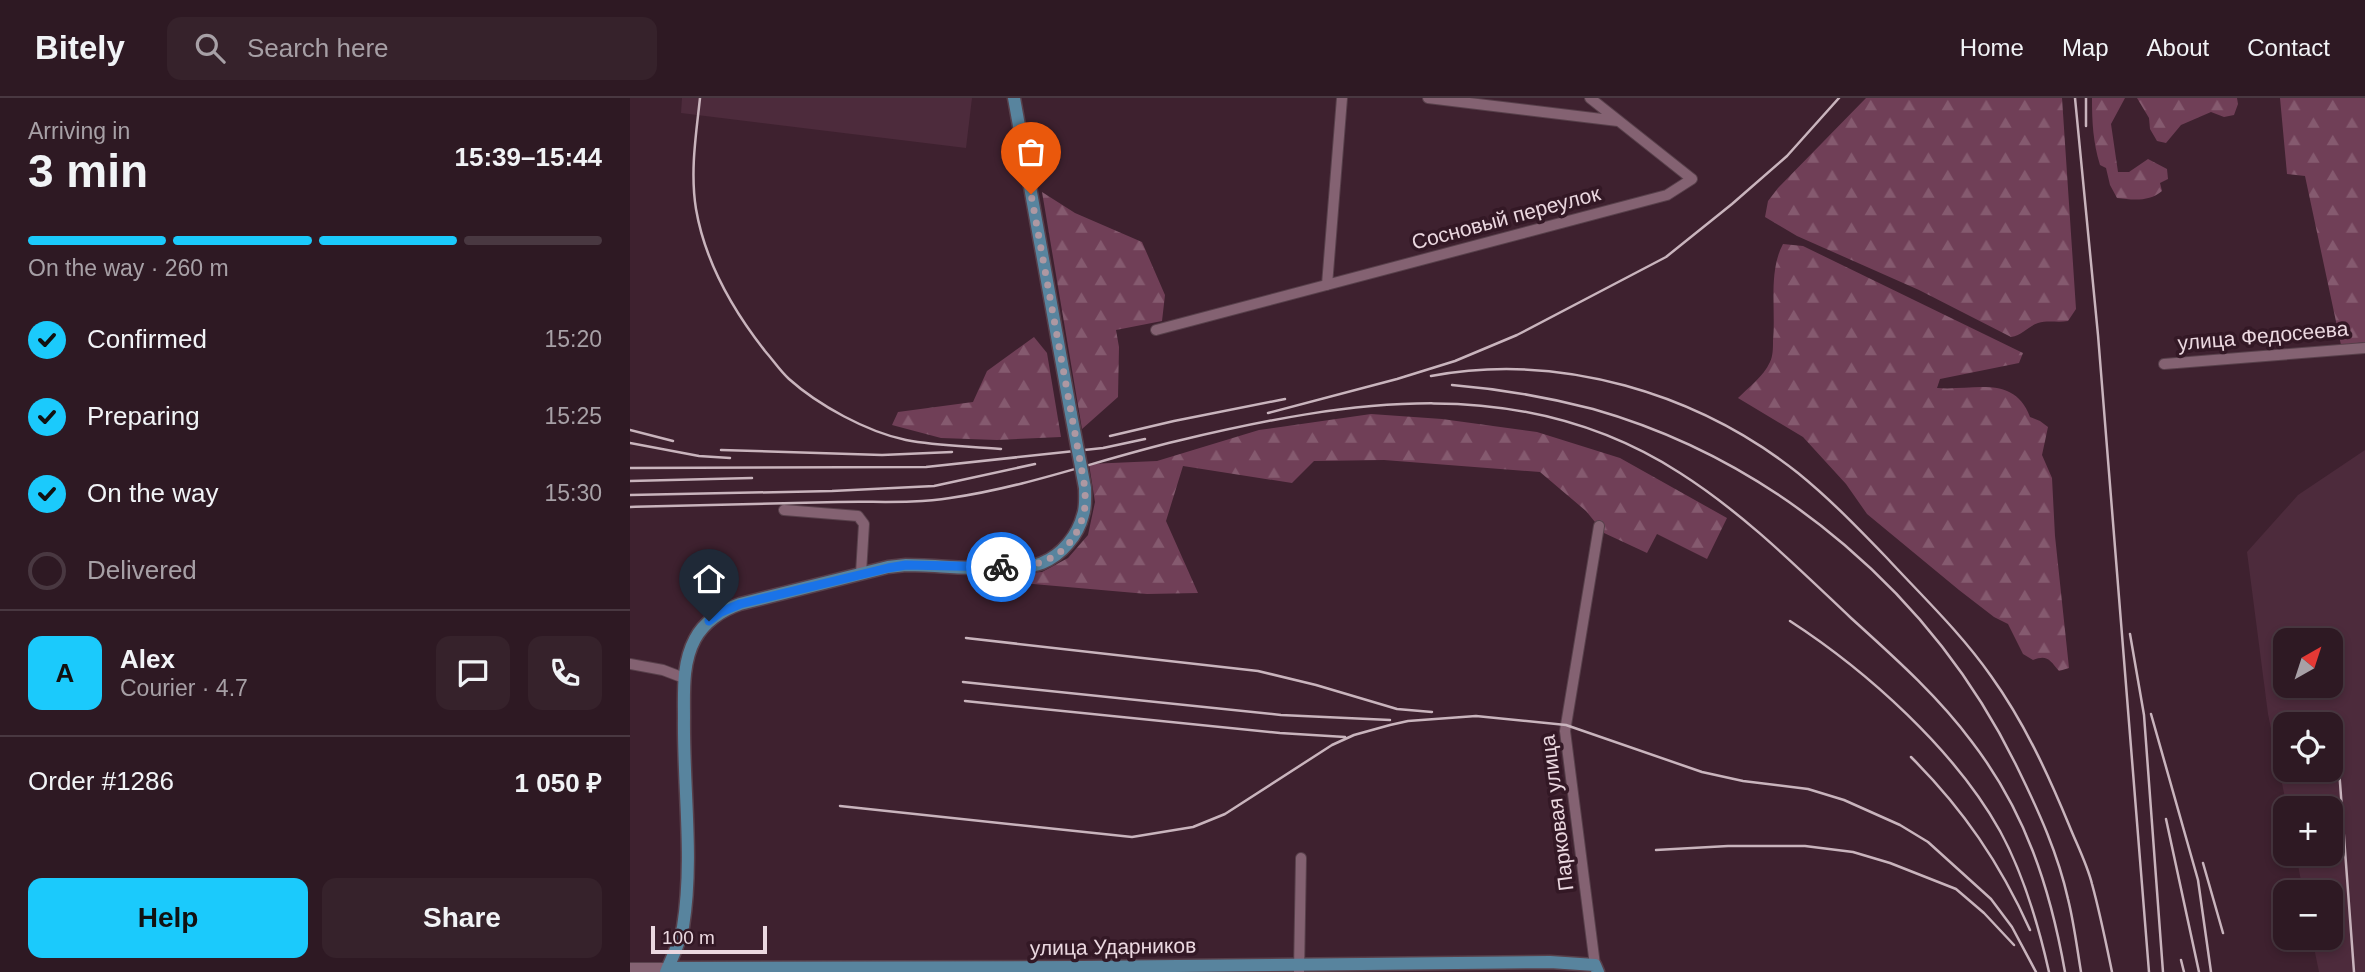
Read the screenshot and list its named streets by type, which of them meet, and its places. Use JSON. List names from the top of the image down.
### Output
{
  "streets": {
    "main road": ["улица Ударников"],
    "street": ["Сосновый переулок", "улица Федосеева", "Парковая улица"]
  },
  "crossings": [
    ["Парковая улица", "улица Ударников"]
  ],
  "scale_bar": "100 m",
  "north": "top right",
  "page": {
    "header": "Bitely",
    "search": "Search here",
    "nav": [
      "Home",
      "Map",
      "About",
      "Contact"
    ],
    "heading": ["3 min", "Arriving in", "15:39–15:44"],
    "panel": [
      "Alex",
      "Courier · 4.7",
      "Order #1286",
      "1 050 ₽"
    ],
    "bar": "On the way · 260 m",
    "list": [
      ["Confirmed", "15:20"],
      ["Preparing", "15:25"],
      ["On the way", "15:30"],
      "Delivered"
    ],
    "map_buttons": ["+", "−"],
    "round": "A",
    "buttons": ["Help", "Share"],
    "scale": "100 m"
  }
}
